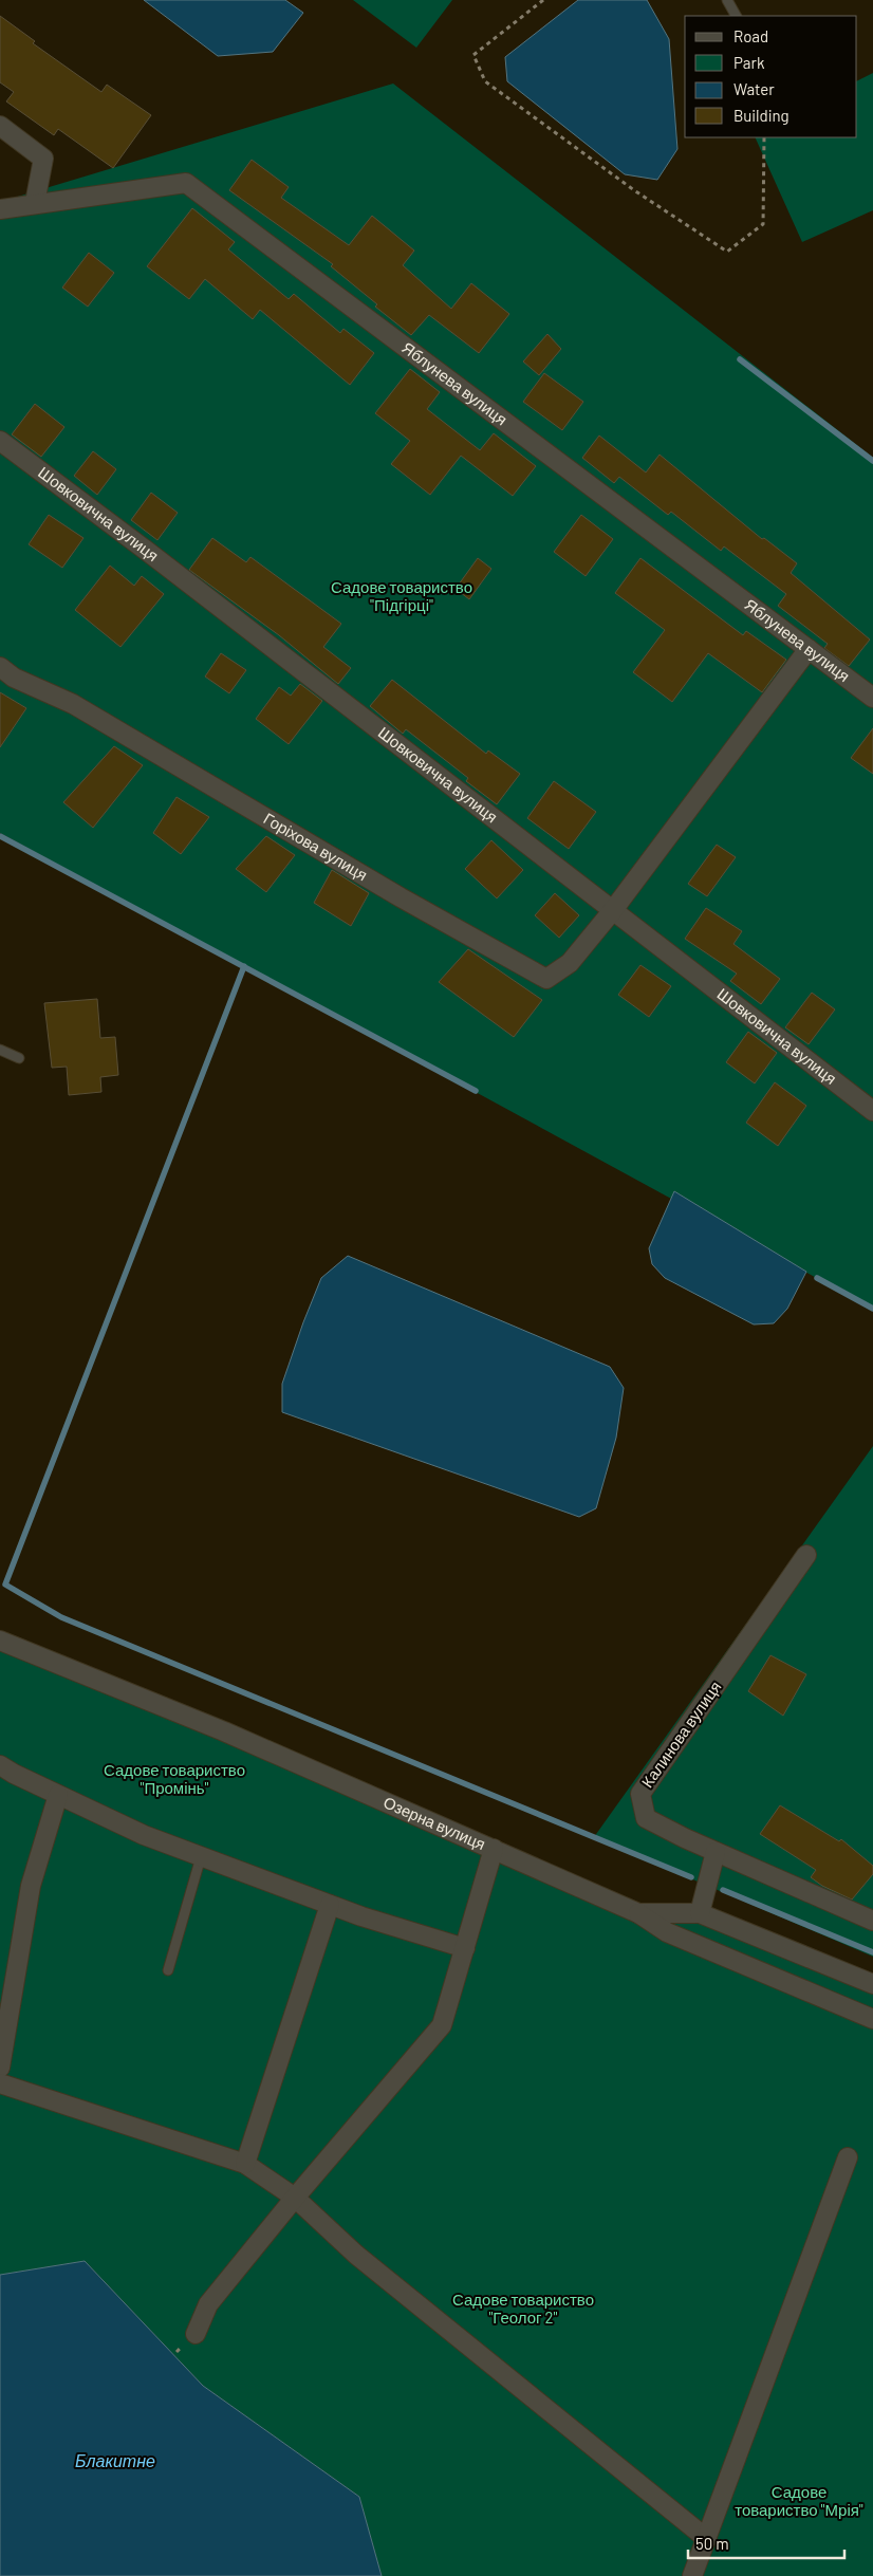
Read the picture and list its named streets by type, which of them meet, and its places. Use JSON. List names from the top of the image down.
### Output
{
  "streets": {
    "street": [
      "Яблунева вулиця",
      "Шовковична вулиця",
      "Горіхова вулиця",
      "Калинова вулиця",
      "Озерна вулиця"
    ]
  },
  "crossings": [
    ["Шовковична вулиця", "Горіхова вулиця"]
  ],
  "water": ["Блакитне"],
  "parks": [
    "Садове товариство \"Підгірці\"",
    "Садове товариство \"Промінь\"",
    "Садове товариство \"Геолог 2\"",
    "Садове товариство \"Мрія\""
  ],
  "legend": [
    "Road",
    "Park",
    "Water",
    "Building"
  ],
  "scale_bar": "50 m"
}
